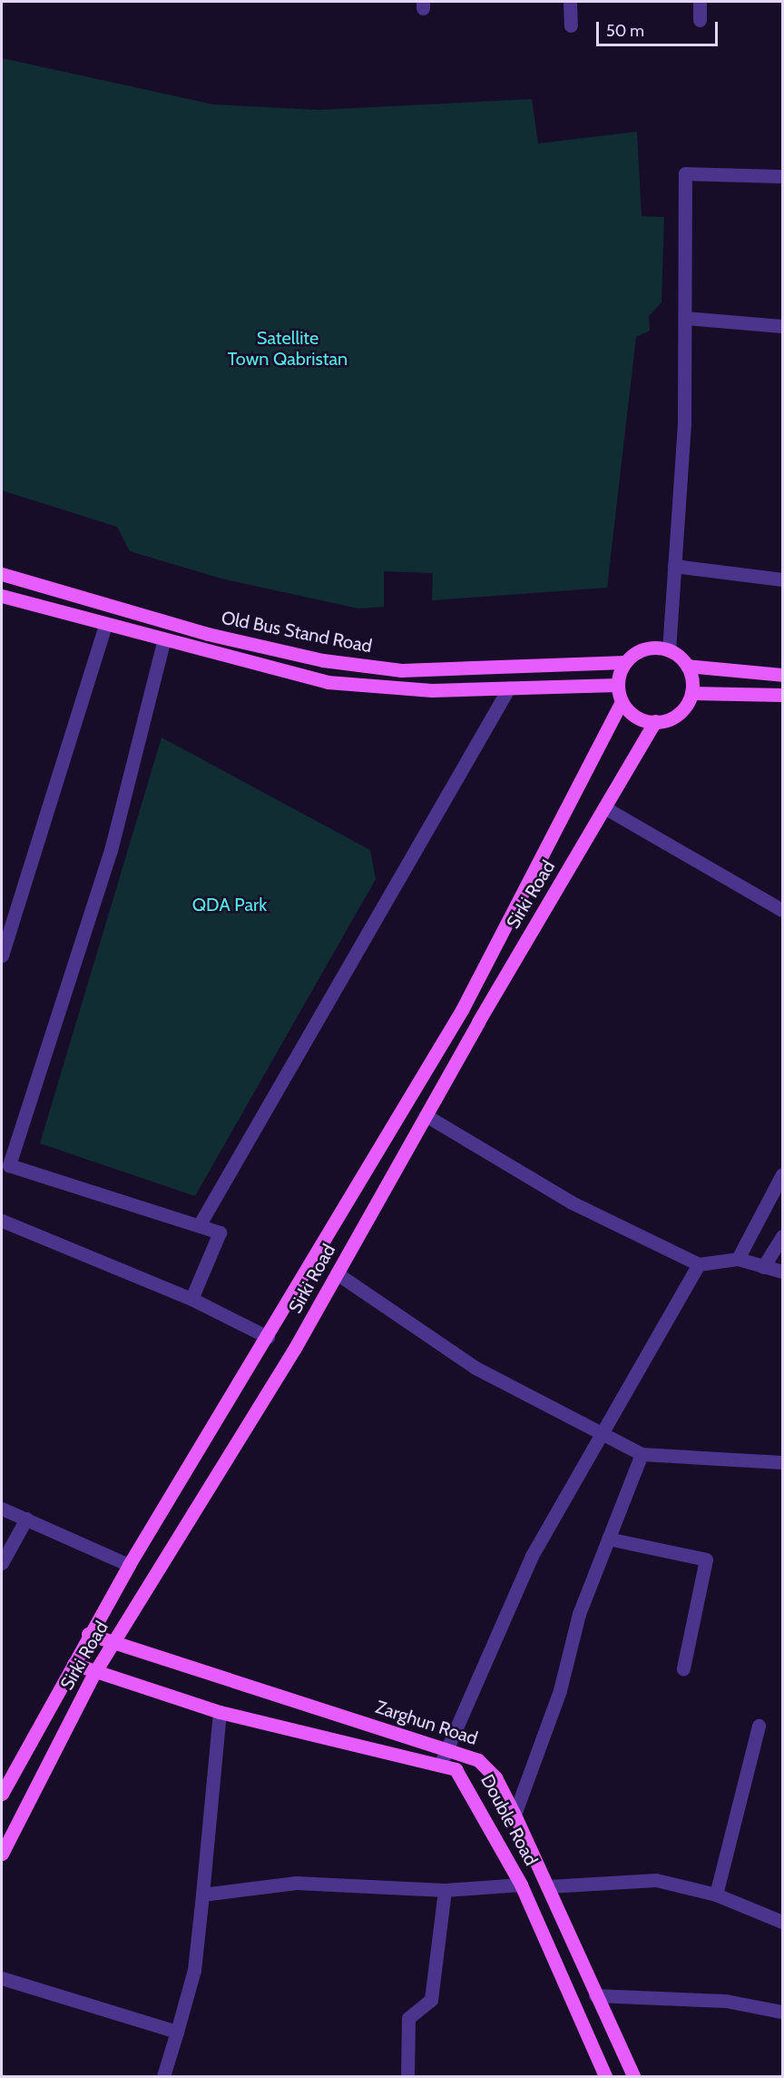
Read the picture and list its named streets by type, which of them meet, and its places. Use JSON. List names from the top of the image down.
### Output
{
  "streets": {
    "main road": [
      "Old Bus Stand Road",
      "Sirki Road",
      "Zarghun Road",
      "Double Road"
    ]
  },
  "crossings": [
    ["Old Bus Stand Road", "Sirki Road"],
    ["Sirki Road", "Zarghun Road"],
    ["Sirki Road", "Double Road"]
  ],
  "parks": ["Satellite Town Qabristan", "QDA Park"],
  "scale_bar": "50 m"
}
